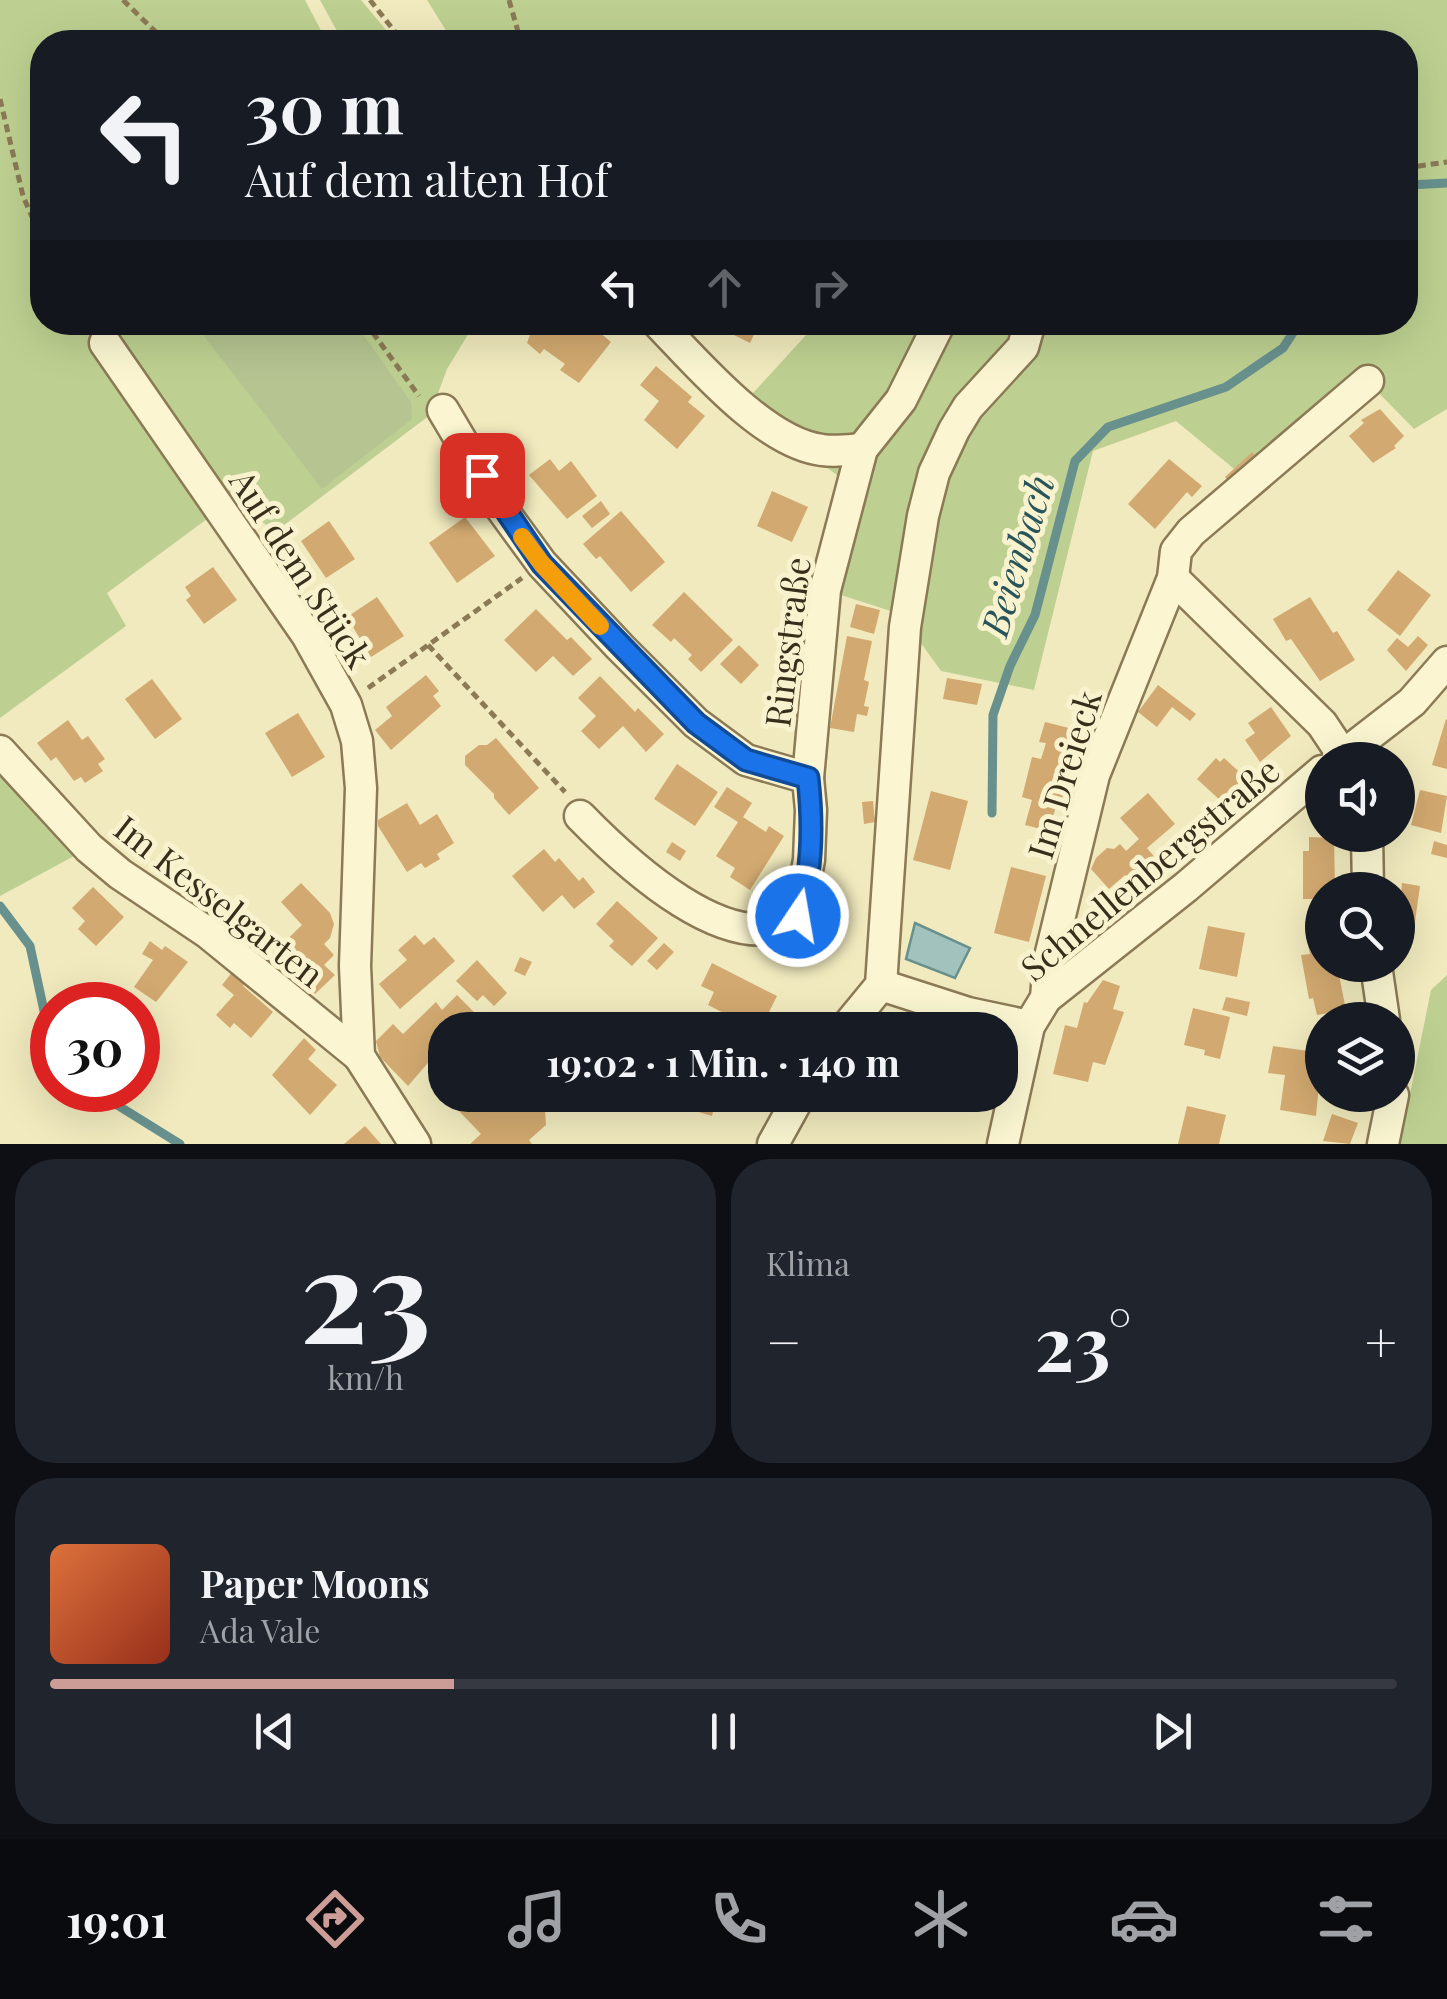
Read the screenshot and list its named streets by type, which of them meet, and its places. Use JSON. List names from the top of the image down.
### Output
{
  "streets": {
    "street": [
      "Auf dem Stück",
      "Ringstraße",
      "Im Dreieck",
      "Schnellenbergstraße",
      "Im Kesselgarten"
    ]
  },
  "crossings": [
    ["Auf dem Stück", "Im Kesselgarten"],
    ["Im Dreieck", "Schnellenbergstraße"]
  ],
  "water": ["Beienbach"],
  "page": {
    "turn": ["30 m", "Auf dem alten Hof"],
    "limit": "30",
    "trip": "19:02 · 1 Min. · 140 m",
    "tile": [
      ["23", "km/h"],
      "Klima"
    ],
    "heat": ["−", "23°", "+"],
    "song": ["Paper Moons", "Ada Vale"],
    "tabs": "19:01"
  }
}
